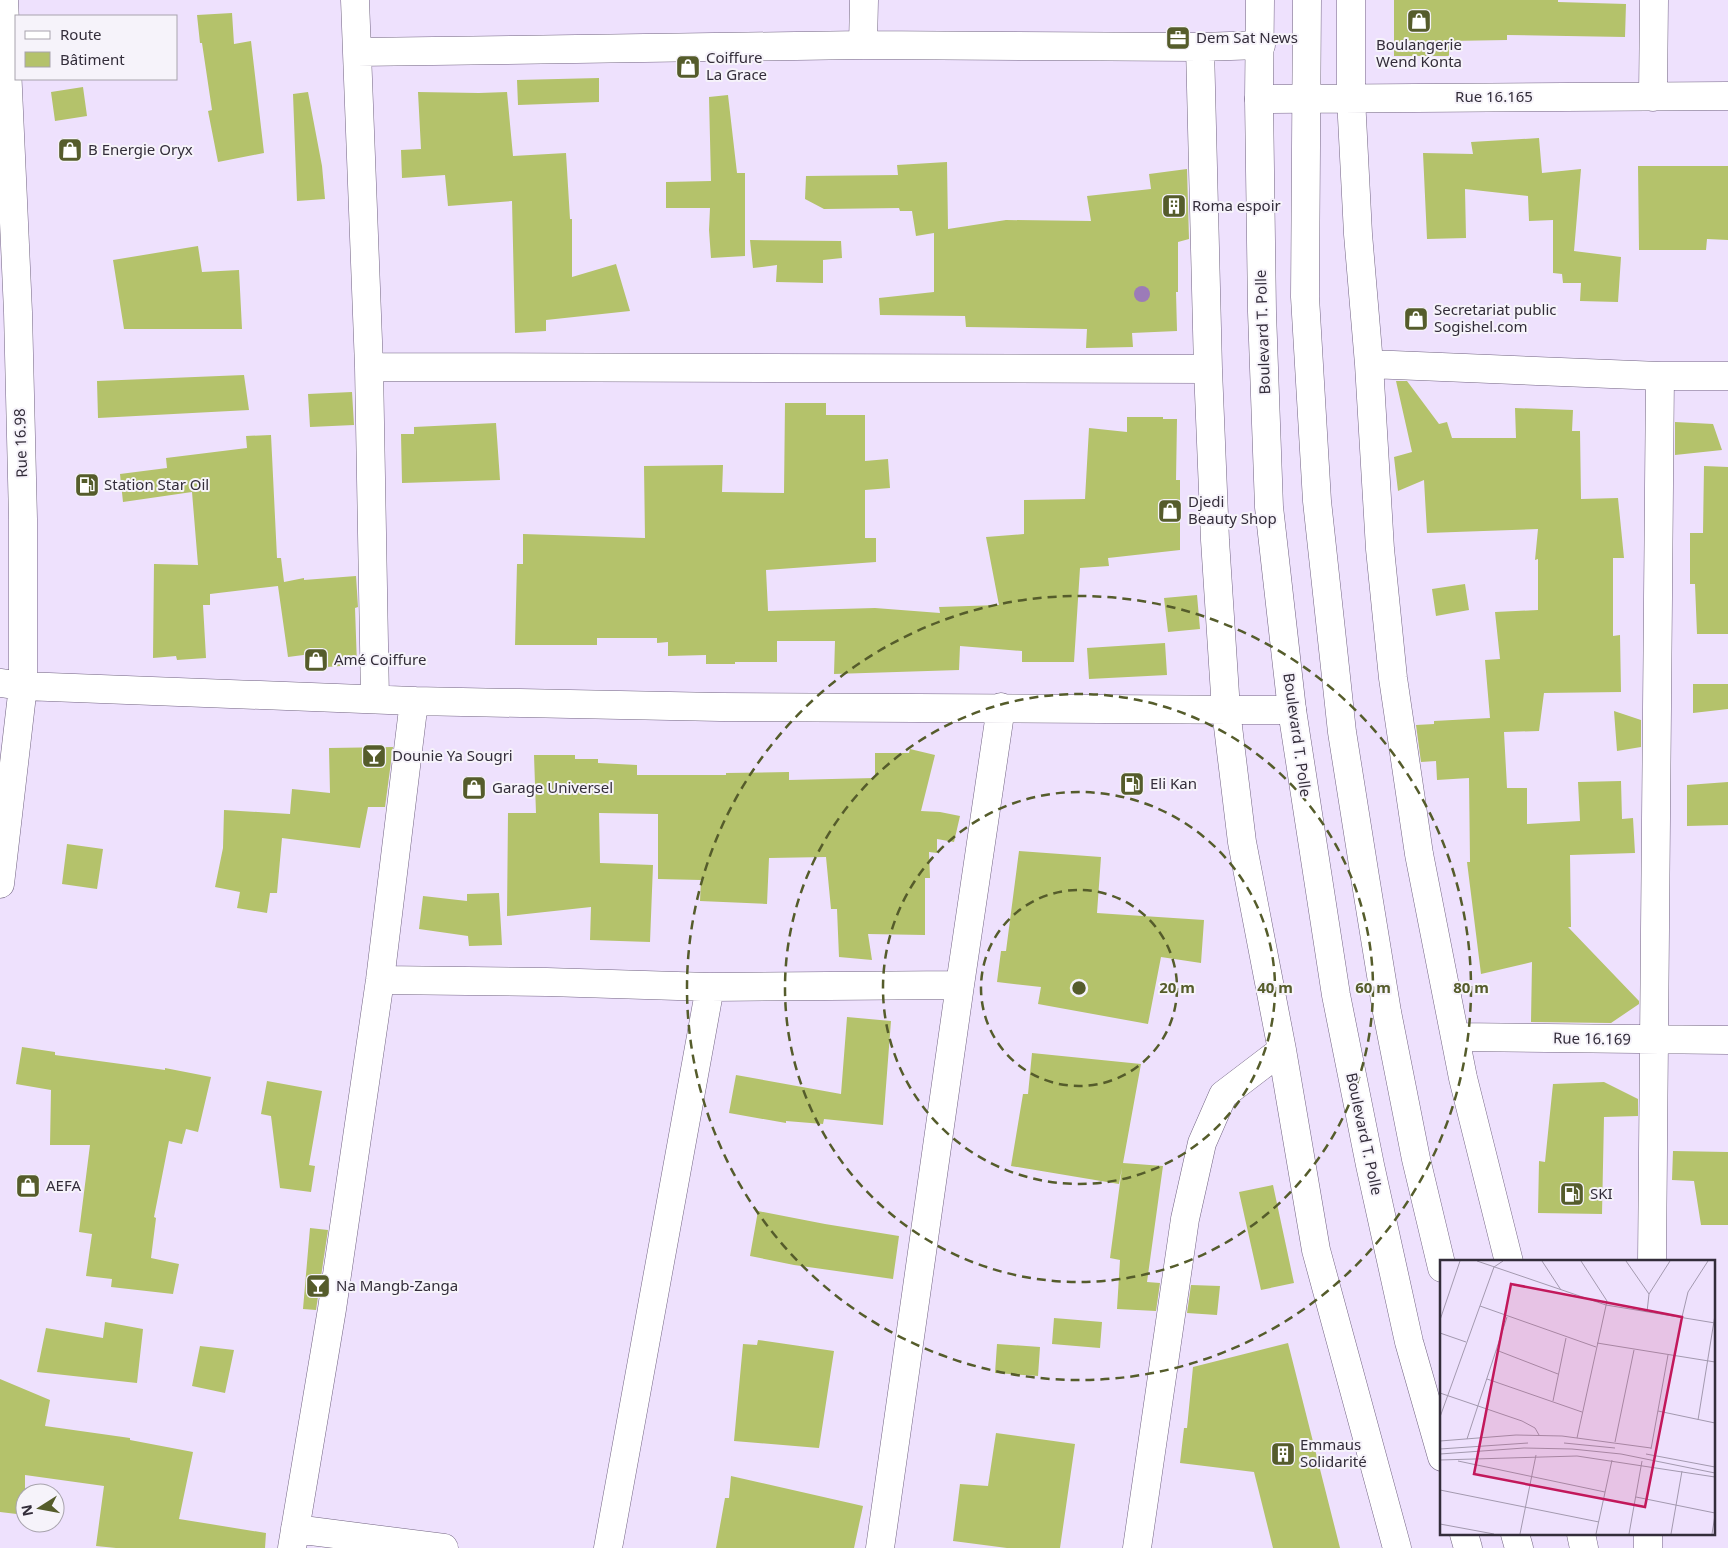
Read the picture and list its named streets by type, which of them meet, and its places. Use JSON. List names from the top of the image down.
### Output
{
  "streets": {
    "main road": [
      "Rue 16.165",
      "Boulevard T. Polle",
      "Rue 16.98",
      "Rue 16.169"
    ]
  },
  "crossings": [
    ["Rue 16.165", "Boulevard T. Polle"]
  ],
  "places": {
    "shop": [
      "Boulangerie Wend Konta",
      "Coiffure La Grace",
      "B Energie Oryx",
      "Secretariat public Sogishel.com",
      "Djedi Beauty Shop",
      "Amé Coiffure",
      "Garage Universel",
      "AEFA"
    ],
    "office": ["Dem Sat News"],
    "building": ["Roma espoir", "Emmaus Solidarité"],
    "fuel station": ["Station Star Oil", "Eli Kan", "SKI"],
    "bar": ["Dounie Ya Sougri", "Na Mangb-Zanga"]
  },
  "legend": ["Route", "Bâtiment"],
  "north": "left",
  "rings": [
    "20 m",
    "40 m",
    "60 m",
    "80 m"
  ]
}
